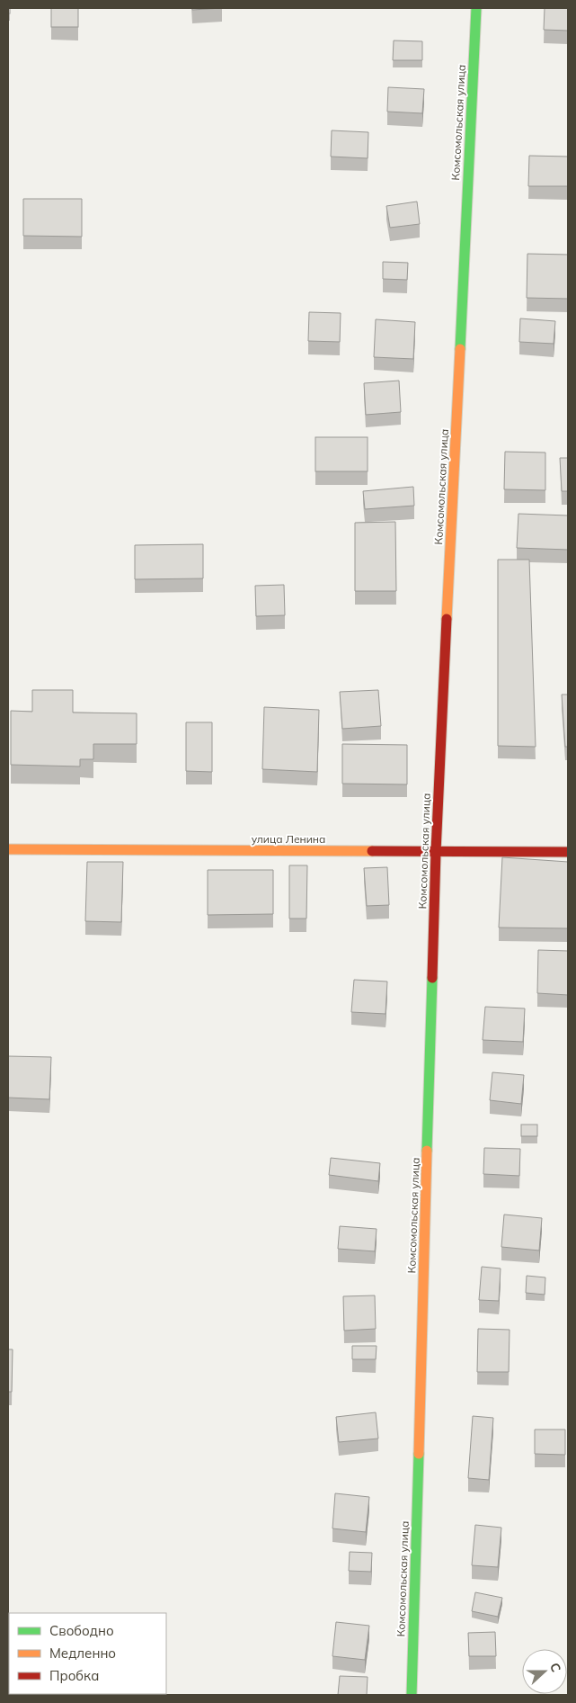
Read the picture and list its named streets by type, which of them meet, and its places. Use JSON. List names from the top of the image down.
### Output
{
  "streets": {
    "street": ["Комсомольская улица", "улица Ленина"]
  },
  "crossings": [
    ["Комсомольская улица", "улица Ленина"]
  ],
  "legend": ["Свободно", "Медленно", "Пробка"],
  "north": "right"
}
